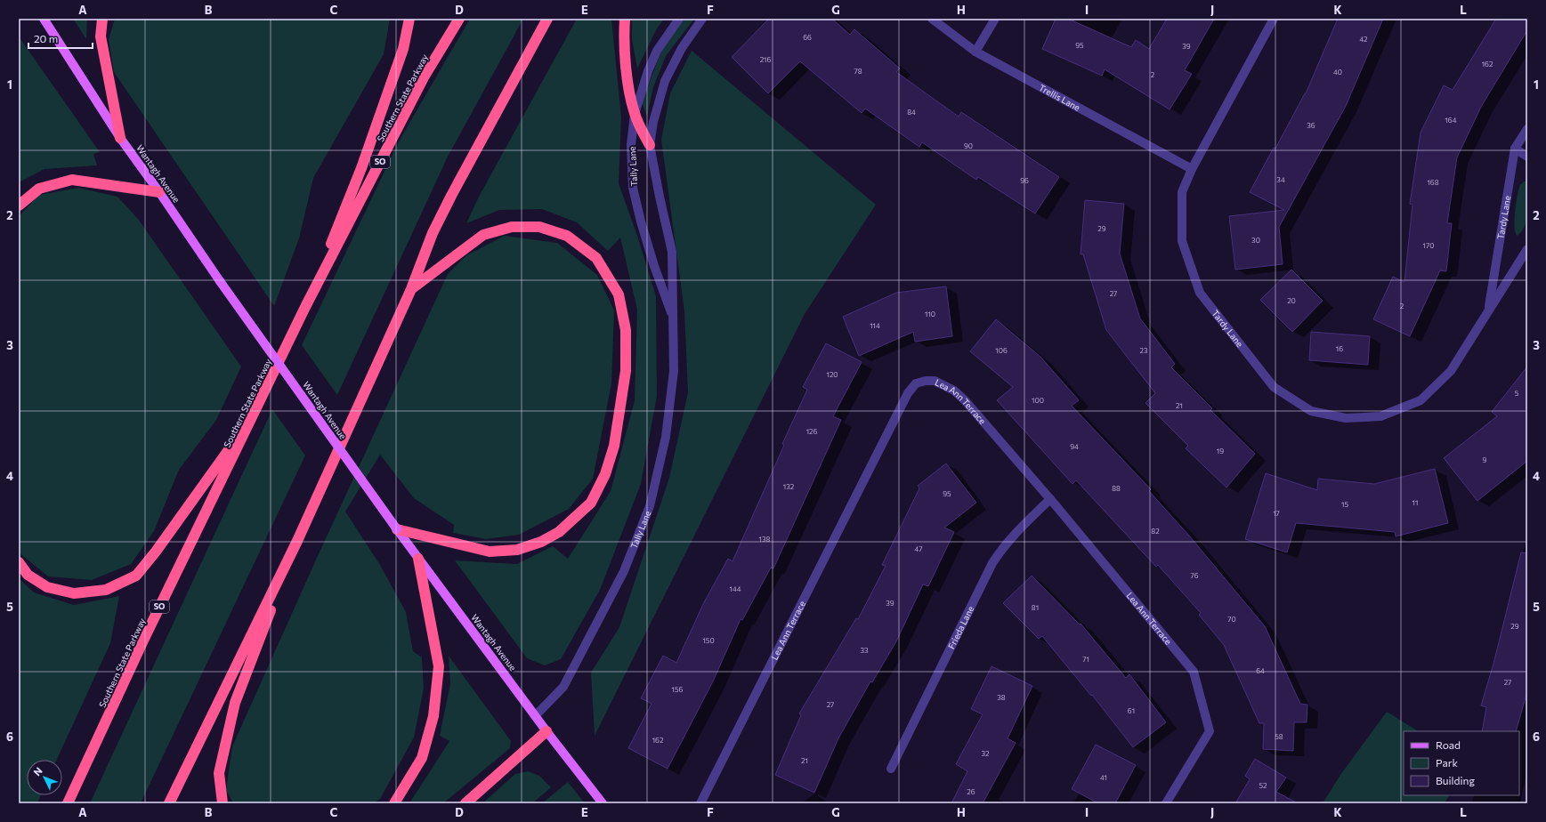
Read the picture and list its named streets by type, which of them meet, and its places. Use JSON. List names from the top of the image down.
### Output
{
  "streets": {
    "highway": ["Southern State Parkway", "SO"],
    "main road": ["Wantagh Avenue"],
    "street": [
      "Trellis Lane",
      "Tally Lane",
      "Tardy Lane",
      "Lea Ann Terrace",
      "Frieda Lane"
    ]
  },
  "crossings": [
    ["Trellis Lane", "Tardy Lane"],
    ["Tally Lane", "Wantagh Avenue"],
    ["Lea Ann Terrace", "Frieda Lane"]
  ],
  "house_numbers": [
    "66",
    "42",
    "95",
    "39",
    "216",
    "162",
    "78",
    "40",
    "2",
    "84",
    "164",
    "36",
    "90",
    "34",
    "96",
    "168",
    "29",
    "30",
    "170",
    "27",
    "20",
    "2",
    "110",
    "114",
    "16",
    "106",
    "23",
    "120",
    "5",
    "100",
    "21",
    "126",
    "94",
    "19",
    "9",
    "132",
    "88",
    "95",
    "11",
    "15",
    "17",
    "82",
    "138",
    "47",
    "76",
    "144",
    "39",
    "81",
    "70",
    "29",
    "150",
    "33",
    "71",
    "64",
    "27",
    "156",
    "38",
    "27",
    "61",
    "58",
    "162",
    "32",
    "21",
    "41",
    "52",
    "26"
  ],
  "legend": ["Road", "Park", "Building"],
  "scale_bar": "20 m",
  "north": "top left",
  "grid": {
    "columns": [
      "A",
      "B",
      "C",
      "D",
      "E",
      "F",
      "G",
      "H",
      "I",
      "J",
      "K",
      "L"
    ],
    "rows": [
      "1",
      "2",
      "3",
      "4",
      "5",
      "6"
    ]
  }
}
